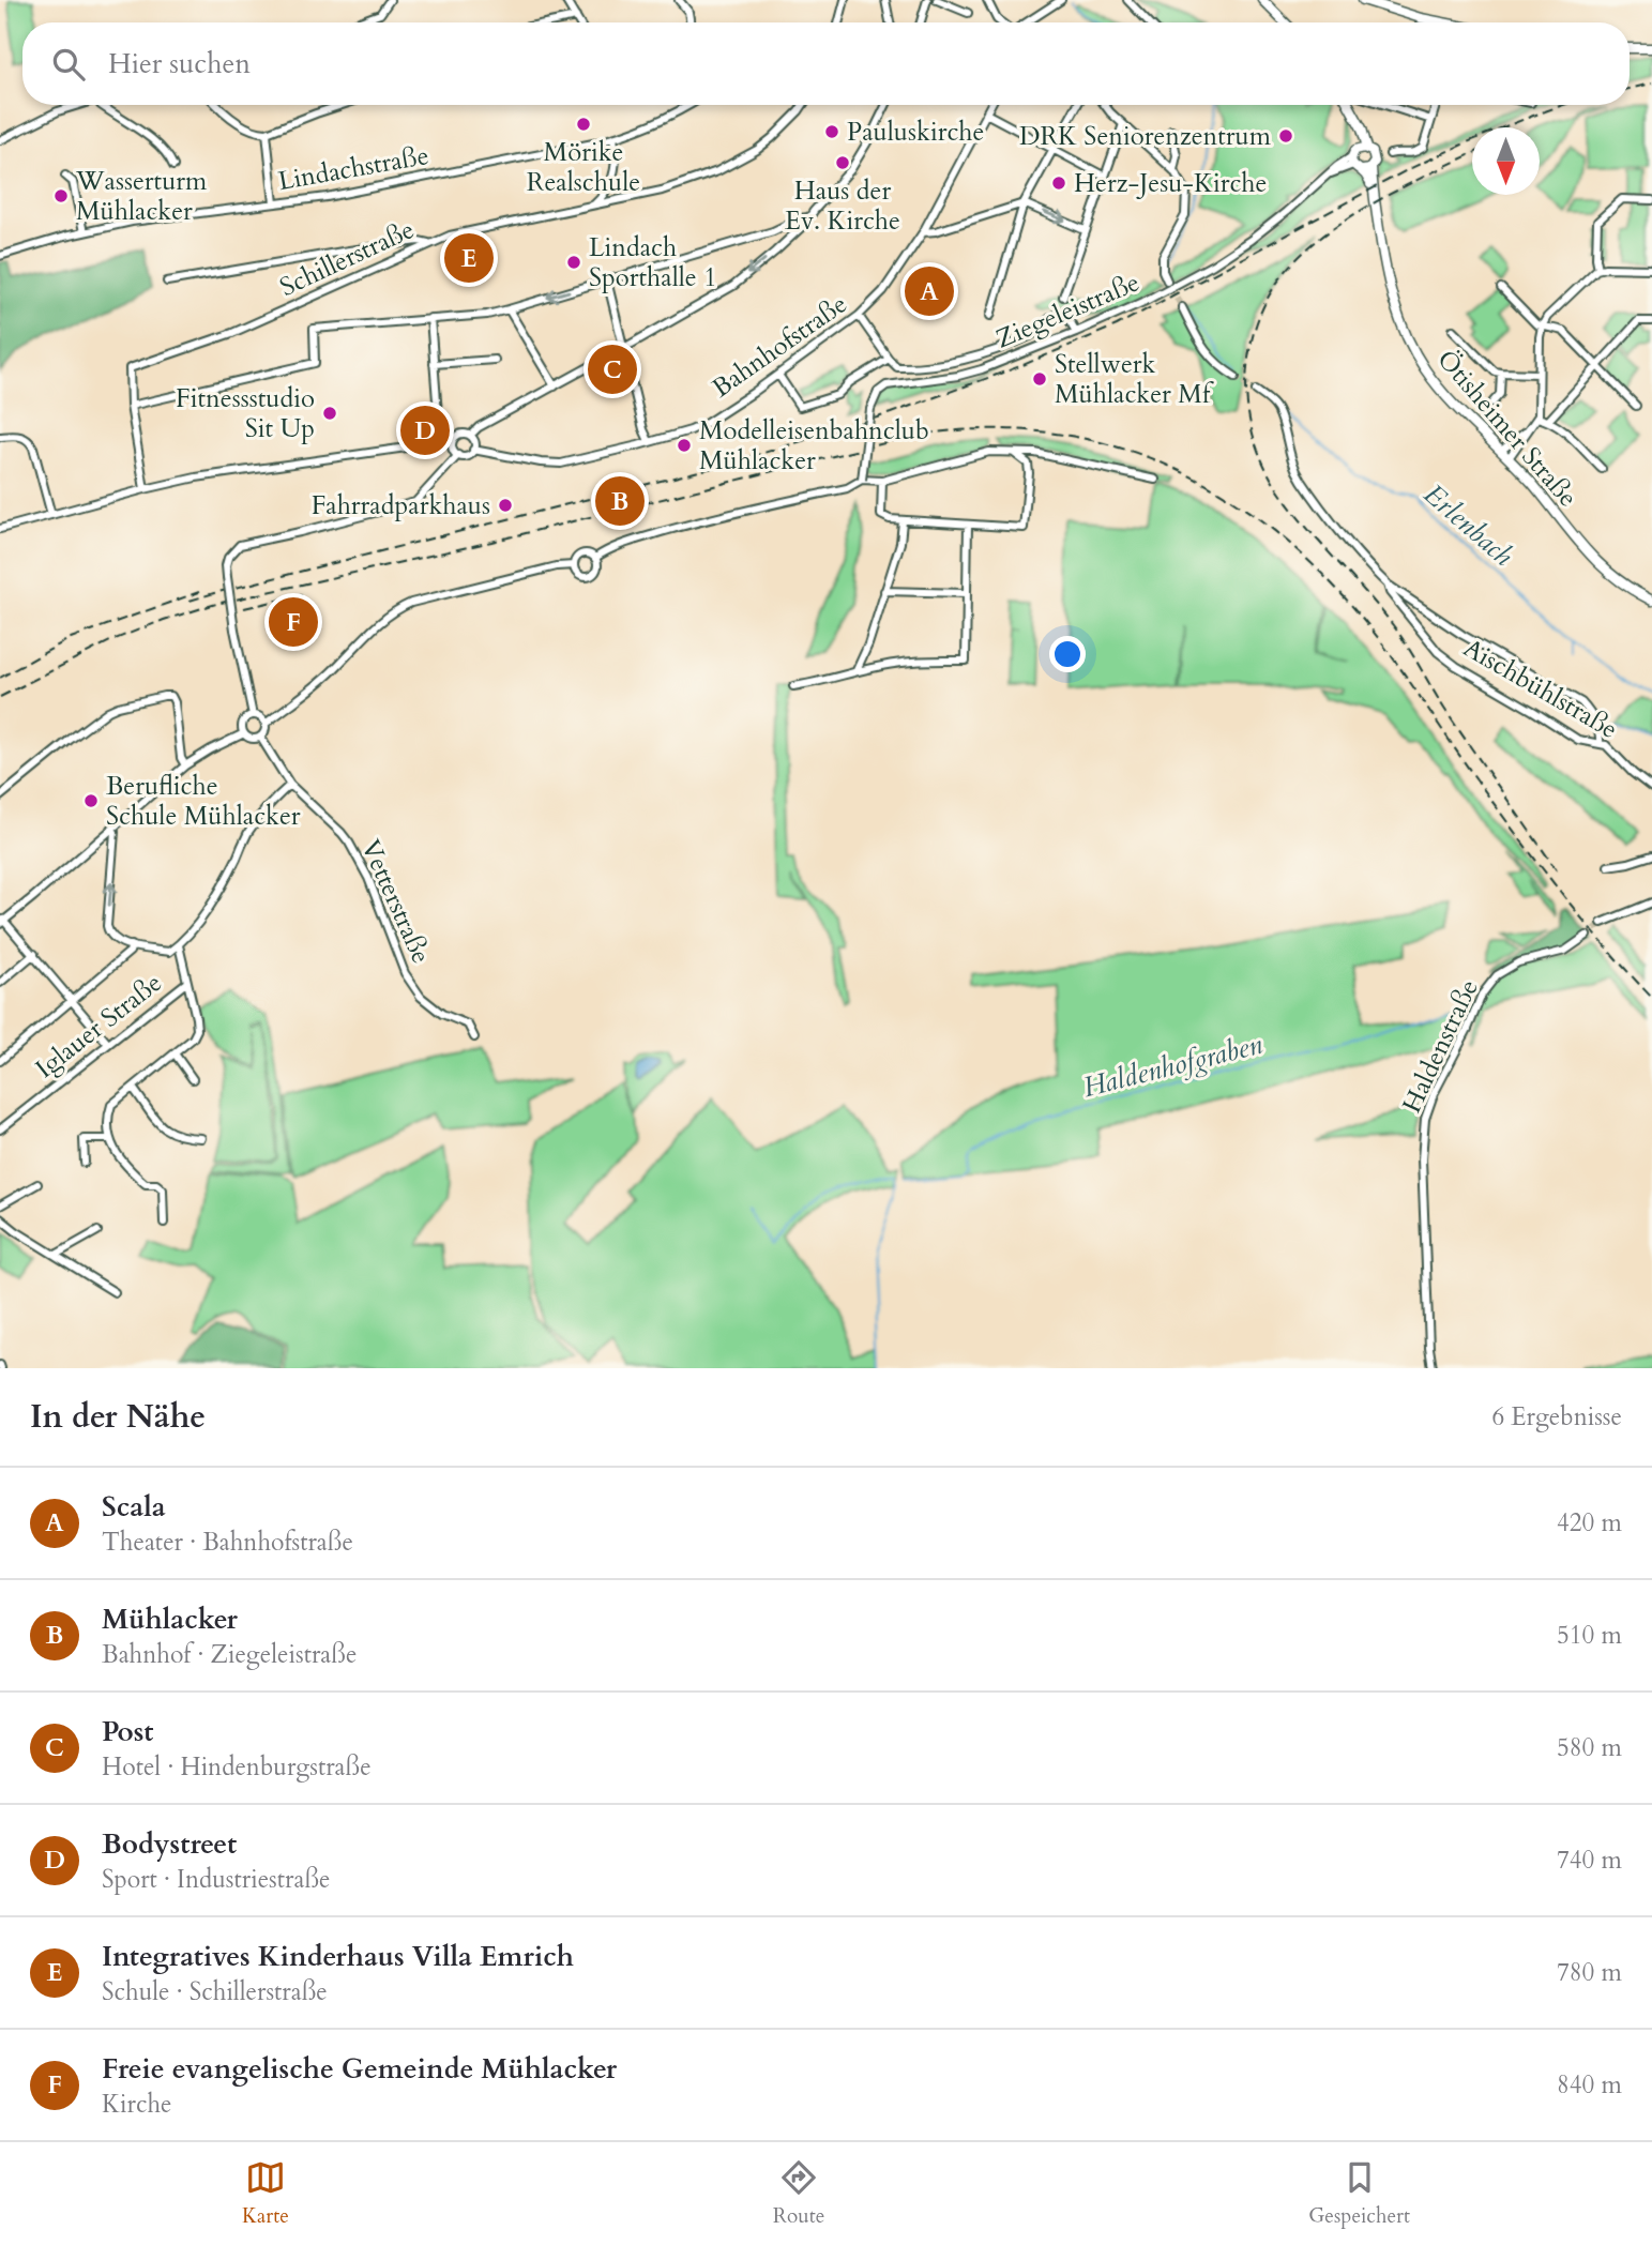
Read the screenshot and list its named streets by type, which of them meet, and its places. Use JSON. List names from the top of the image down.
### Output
{
  "streets": {
    "main road": ["Ötisheimer Straße"],
    "street": [
      "Lindachstraße",
      "Schillerstraße",
      "Ziegeleistraße",
      "Bahnhofstraße",
      "Aischbühlstraße",
      "Vetterstraße",
      "Iglauer Straße",
      "Haldenstraße"
    ]
  },
  "crossings": [
    ["Ziegeleistraße", "Ötisheimer Straße"]
  ],
  "water": ["Erlenbach", "Haldenhofgraben"],
  "places": [
    "Mörike Realschule",
    "Pauluskirche",
    "DRK Seniorenzentrum",
    "Haus der Ev. Kirche",
    "Herz-Jesu-Kirche",
    "Wasserturm Mühlacker",
    "Lindach Sporthalle 1",
    "Stellwerk Mühlacker Mf",
    "Fitnessstudio Sit Up",
    "Modelleisenbahnclub Mühlacker",
    "Fahrradparkhaus",
    "Berufliche Schule Mühlacker"
  ],
  "north": "bottom",
  "page": {
    "search": "Hier suchen",
    "pins": [
      "E",
      "A",
      "C",
      "D",
      "B",
      "F"
    ],
    "heading": ["In der Nähe", "6 Ergebnisse"],
    "list": [
      {
        "mark": "A",
        "name": "Scala",
        "note": "Theater · Bahnhofstraße",
        "value": "420 m"
      },
      {
        "mark": "B",
        "name": "Mühlacker",
        "note": "Bahnhof · Ziegeleistraße",
        "value": "510 m"
      },
      {
        "mark": "C",
        "name": "Post",
        "note": "Hotel · Hindenburgstraße",
        "value": "580 m"
      },
      {
        "mark": "D",
        "name": "Bodystreet",
        "note": "Sport · Industriestraße",
        "value": "740 m"
      },
      {
        "mark": "E",
        "name": "Integratives Kinderhaus Villa Emrich",
        "note": "Schule · Schillerstraße",
        "value": "780 m"
      },
      {
        "mark": "F",
        "name": "Freie evangelische Gemeinde Mühlacker",
        "note": "Kirche",
        "value": "840 m"
      }
    ],
    "nav": ["Karte", "Route", "Gespeichert"]
  }
}
